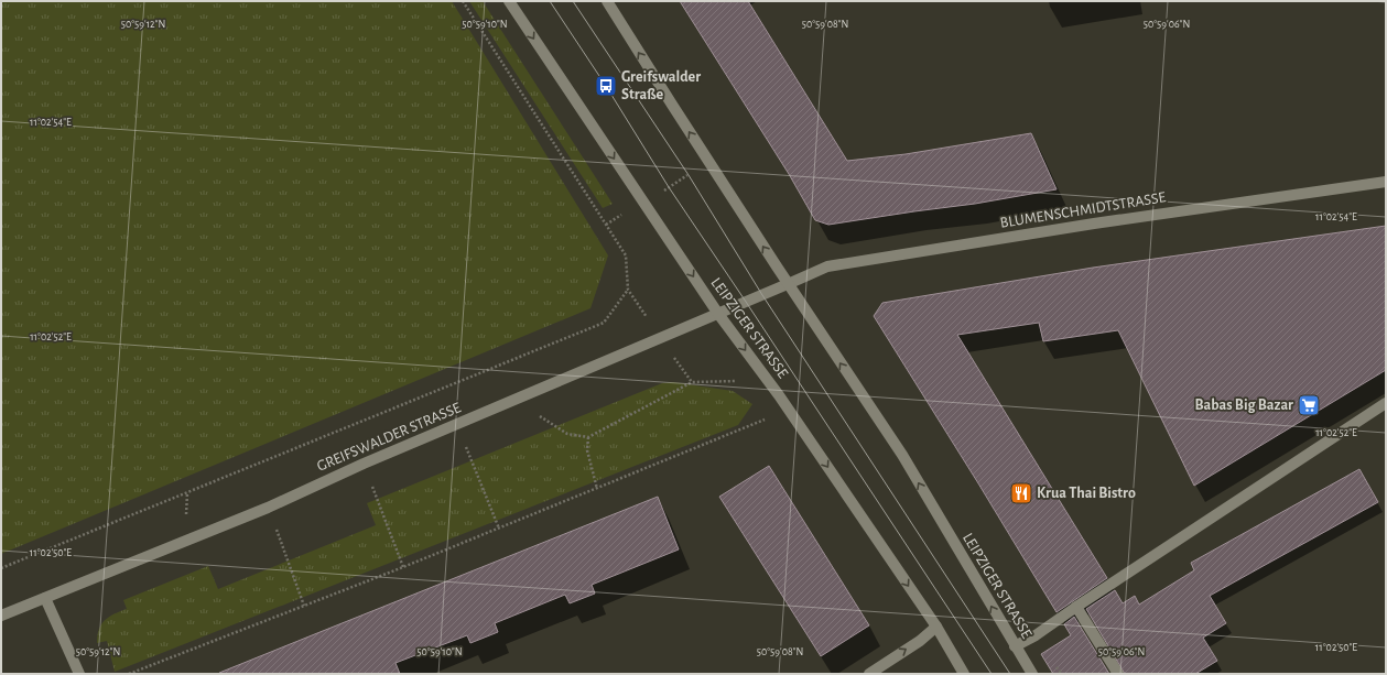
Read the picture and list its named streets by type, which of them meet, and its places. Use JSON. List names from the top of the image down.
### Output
{
  "streets": {
    "main road": ["BLUMENSCHMIDTSTRASSE", "LEIPZIGER STRASSE", "GREIFSWALDER STRASSE"]
  },
  "crossings": [
    ["BLUMENSCHMIDTSTRASSE", "LEIPZIGER STRASSE"],
    ["BLUMENSCHMIDTSTRASSE", "GREIFSWALDER STRASSE"],
    ["LEIPZIGER STRASSE", "GREIFSWALDER STRASSE"]
  ],
  "places": {
    "bus stop": ["Greifswalder Straße"],
    "supermarket": ["Babas Big Bazar"],
    "restaurant": ["Krua Thai Bistro"]
  },
  "coordinates": [
    "50°59'12\"N",
    "50°59'10\"N",
    "50°59'08\"N",
    "50°59'06\"N",
    "11°02'54\"E",
    "11°02'52\"E",
    "11°02'50\"E"
  ]
}
